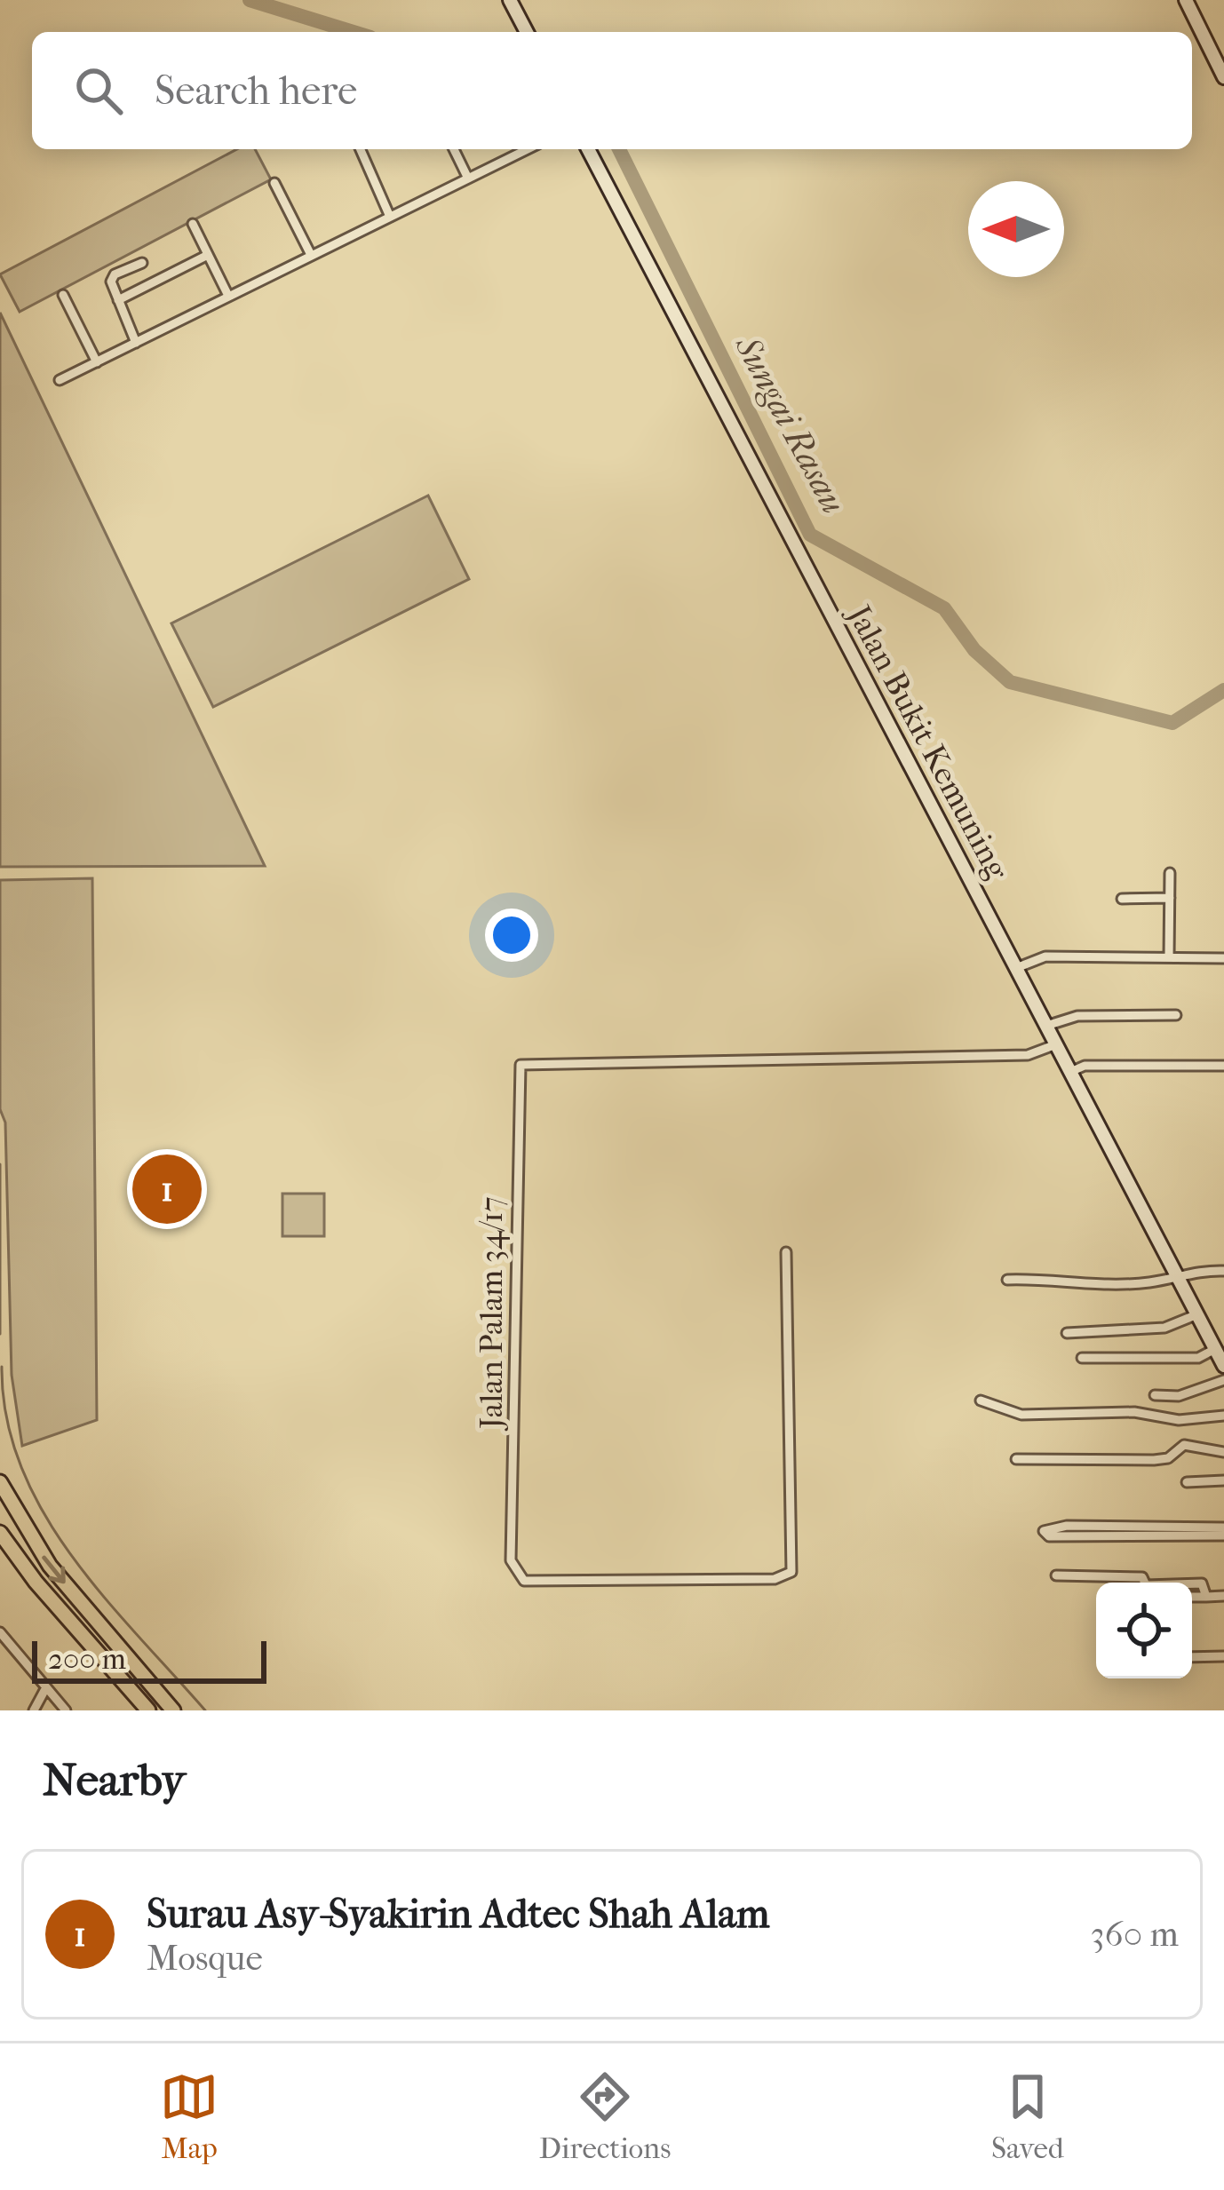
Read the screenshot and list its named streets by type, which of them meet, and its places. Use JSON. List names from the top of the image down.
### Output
{
  "streets": {
    "main road": ["Jalan Bukit Kemuning"],
    "street": ["Jalan Palam 34/17"]
  },
  "crossings": [
    ["Jalan Bukit Kemuning", "Jalan Palam 34/17"]
  ],
  "water": ["Sungai Rasau"],
  "scale_bar": "200 m",
  "north": "left",
  "page": {
    "search": "Search here",
    "pins": "1",
    "scale": "200 m",
    "heading": "Nearby",
    "list": [
      {
        "mark": "1",
        "name": "Surau Asy-Syakirin Adtec Shah Alam",
        "note": "Mosque",
        "value": "360 m"
      }
    ],
    "nav": ["Map", "Directions", "Saved"]
  }
}
